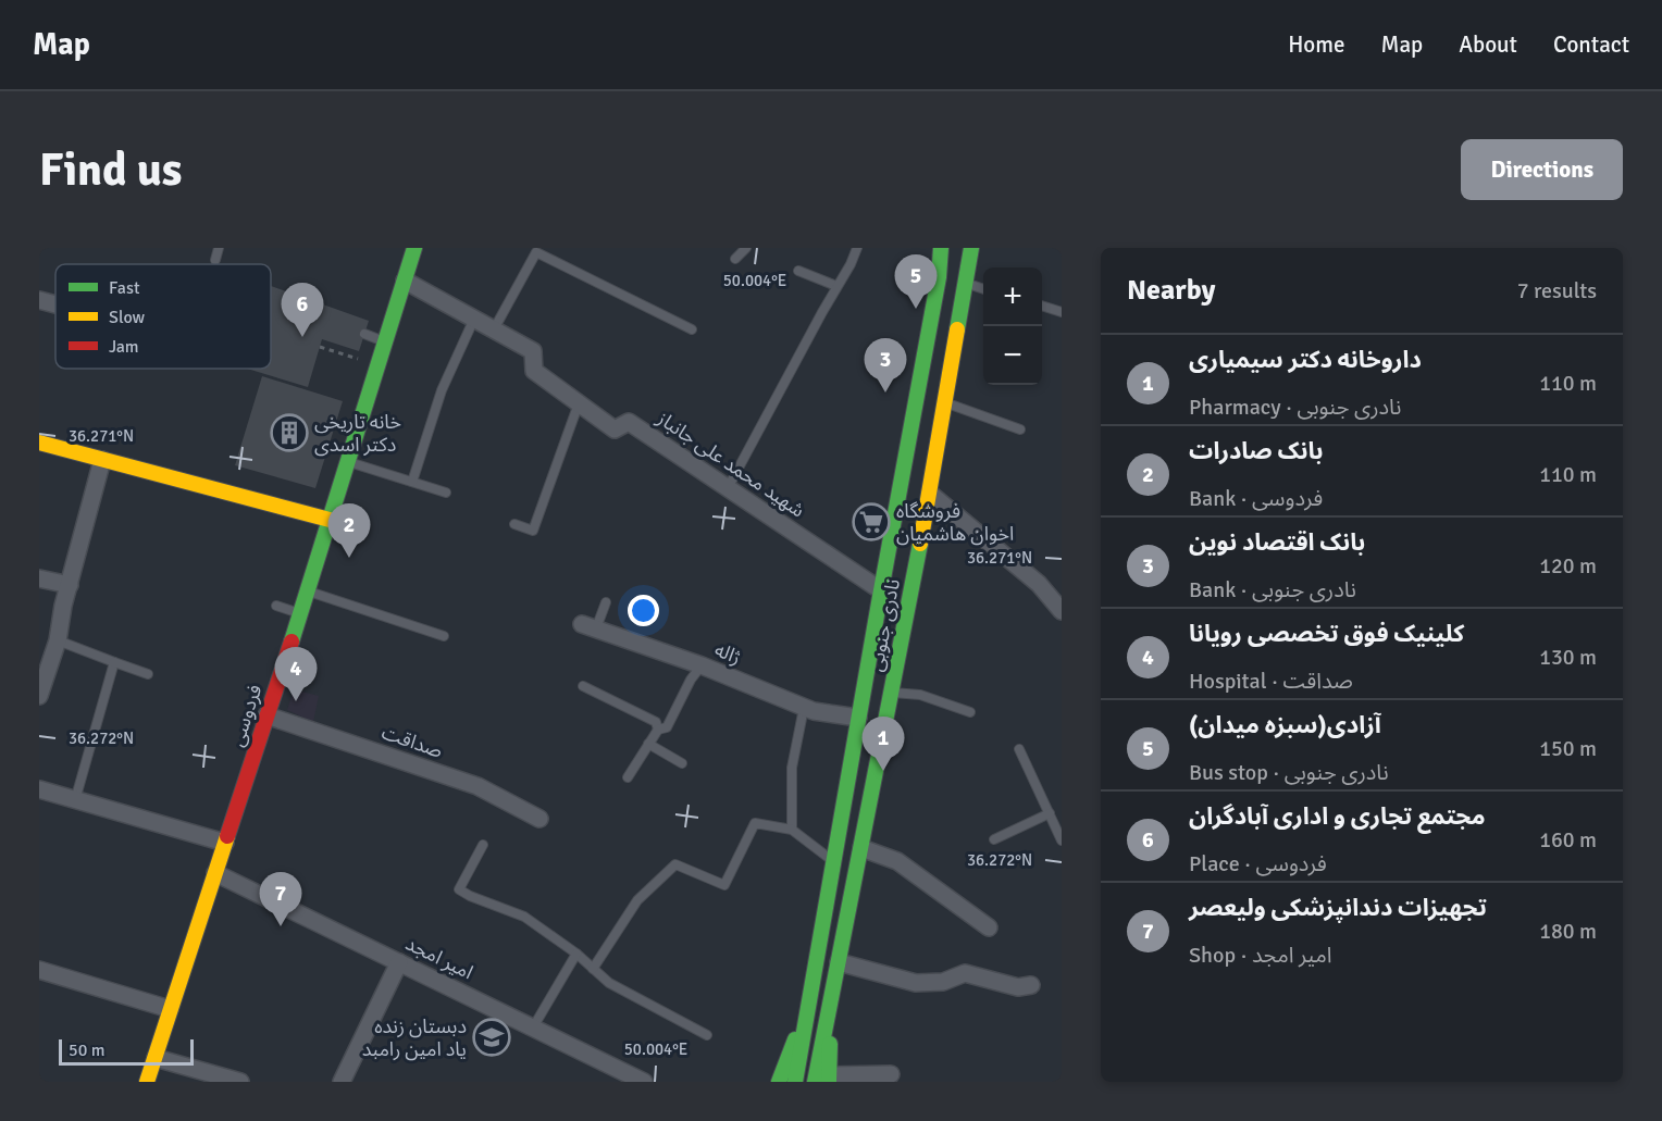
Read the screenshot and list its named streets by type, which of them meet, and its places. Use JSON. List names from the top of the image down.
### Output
{
  "streets": {
    "main road": ["نادری جنوبی", "فردوسی"],
    "street": [
      "شهید محمد علی جانباز",
      "ژاله",
      "صداقت",
      "امیر امجد"
    ]
  },
  "crossings": [
    ["شهید محمد علی جانباز", "نادری جنوبی"],
    ["شهید محمد علی جانباز", "فردوسی"],
    ["نادری جنوبی", "ژاله"],
    ["فردوسی", "صداقت"],
    ["فردوسی", "امیر امجد"]
  ],
  "places": {
    "building": ["خانه تاریخی دکتر اسدی"],
    "supermarket": ["فروشگاه اخوان هاشمیان"],
    "school or university": ["دبستان زنده یاد امین رامبد"]
  },
  "legend": ["Fast", "Slow", "Jam"],
  "scale_bar": "50 m",
  "page": {
    "header": "Map",
    "nav": [
      "Home",
      "Map",
      "About",
      "Contact"
    ],
    "buttons": "Directions",
    "title": "Find us",
    "heading": ["Nearby", "7 results"],
    "pins": [
      "5",
      "6",
      "3",
      "2",
      "4",
      "1",
      "7"
    ],
    "map_buttons": ["+", "−"],
    "list": [
      {
        "mark": "1",
        "name": "داروخانه دکتر سیمیاری",
        "note": "Pharmacy · نادری جنوبی",
        "value": "110 m"
      },
      {
        "mark": "2",
        "name": "بانک صادرات",
        "note": "Bank · فردوسی",
        "value": "110 m"
      },
      {
        "mark": "3",
        "name": "بانک اقتصاد نوین",
        "note": "Bank · نادری جنوبی",
        "value": "120 m"
      },
      {
        "mark": "4",
        "name": "کلینیک فوق تخصصی رویانا",
        "note": "Hospital · صداقت",
        "value": "130 m"
      },
      {
        "mark": "5",
        "name": "آزادی(سبزه میدان)",
        "note": "Bus stop · نادری جنوبی",
        "value": "150 m"
      },
      {
        "mark": "6",
        "name": "مجتمع تجاری و اداری آبادگران",
        "note": "Place · فردوسی",
        "value": "160 m"
      },
      {
        "mark": "7",
        "name": "تجهیزات دندانپزشکی ولیعصر",
        "note": "Shop · امیر امجد",
        "value": "180 m"
      }
    ],
    "scale": "50 m"
  },
  "coordinates": ["50.004°E", "36.271°N", "36.272°N"]
}
